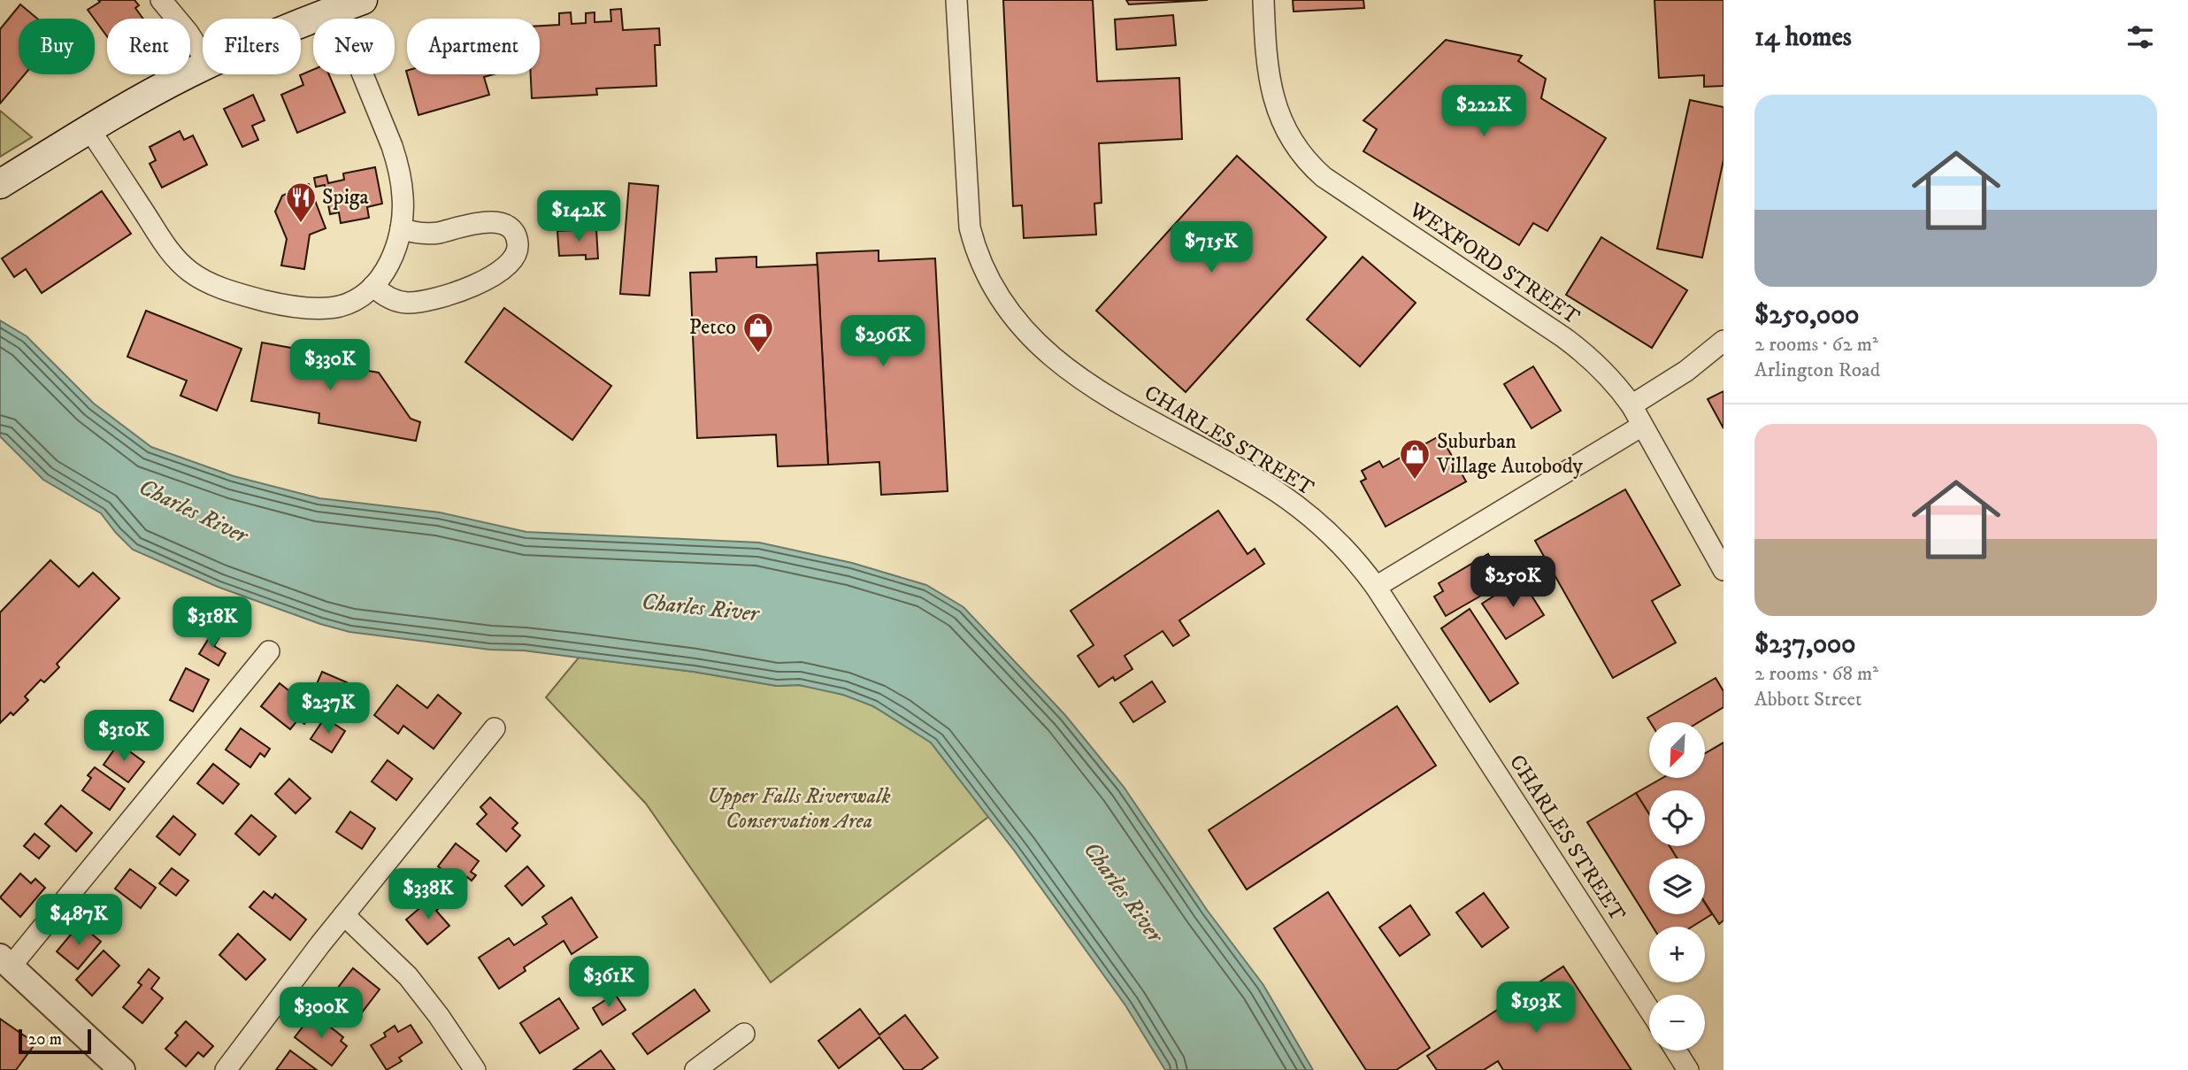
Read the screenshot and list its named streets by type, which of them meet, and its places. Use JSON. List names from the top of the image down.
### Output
{
  "streets": {
    "street": ["WEXFORD STREET", "CHARLES STREET"]
  },
  "water": ["Charles River"],
  "parks": ["Upper Falls Riverwalk Conservation Area"],
  "places": {
    "restaurant": ["Spiga"],
    "shop": ["Petco", "Suburban Village Autobody"]
  },
  "scale_bar": "20 m",
  "north": "bottom left",
  "page": {
    "heading": "14 homes",
    "chip": [
      "Buy",
      "Rent",
      "Filters",
      "New",
      "Apartment"
    ],
    "list": [
      {
        "name": "$250,000",
        "note": "2 rooms · 62 m² · Arlington Road"
      },
      {
        "name": "$237,000",
        "note": "2 rooms · 68 m² · Abbott Street"
      }
    ],
    "price": [
      "$222K",
      "$142K",
      "$715K",
      "$296K",
      "$330K",
      "$250K",
      "$318K",
      "$237K",
      "$310K",
      "$338K",
      "$487K",
      "$361K",
      "$193K",
      "$300K"
    ],
    "map_buttons": ["+", "−"],
    "scale": "20 m"
  }
}
